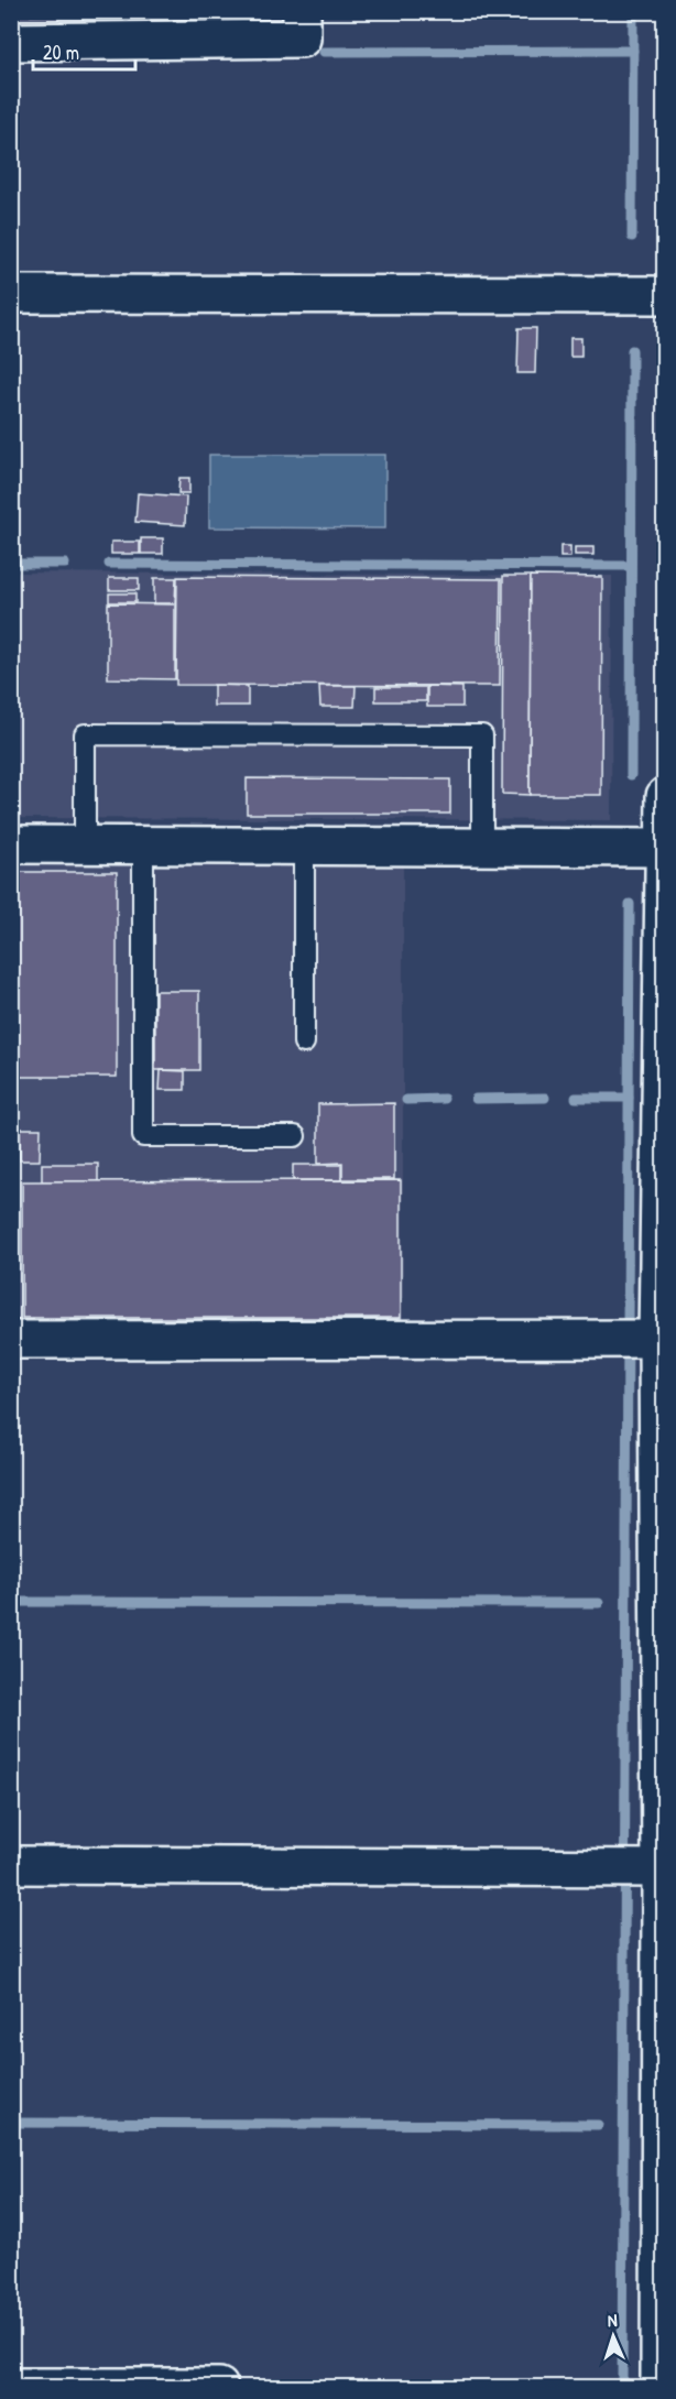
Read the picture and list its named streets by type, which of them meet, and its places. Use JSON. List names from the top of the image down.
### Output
{
  "scale_bar": "20 m",
  "north": "top"
}
